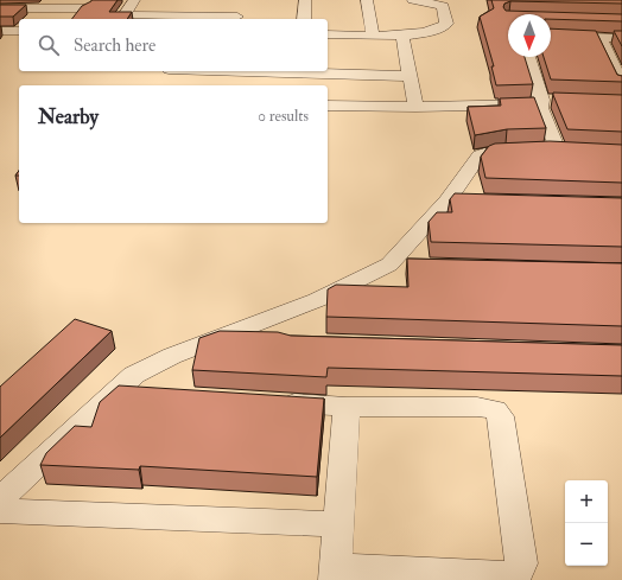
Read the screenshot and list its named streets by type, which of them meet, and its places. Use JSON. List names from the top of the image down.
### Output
{
  "north": "bottom",
  "page": {
    "search": "Search here",
    "heading": ["Nearby", "0 results"],
    "map_buttons": ["+", "−"]
  }
}
